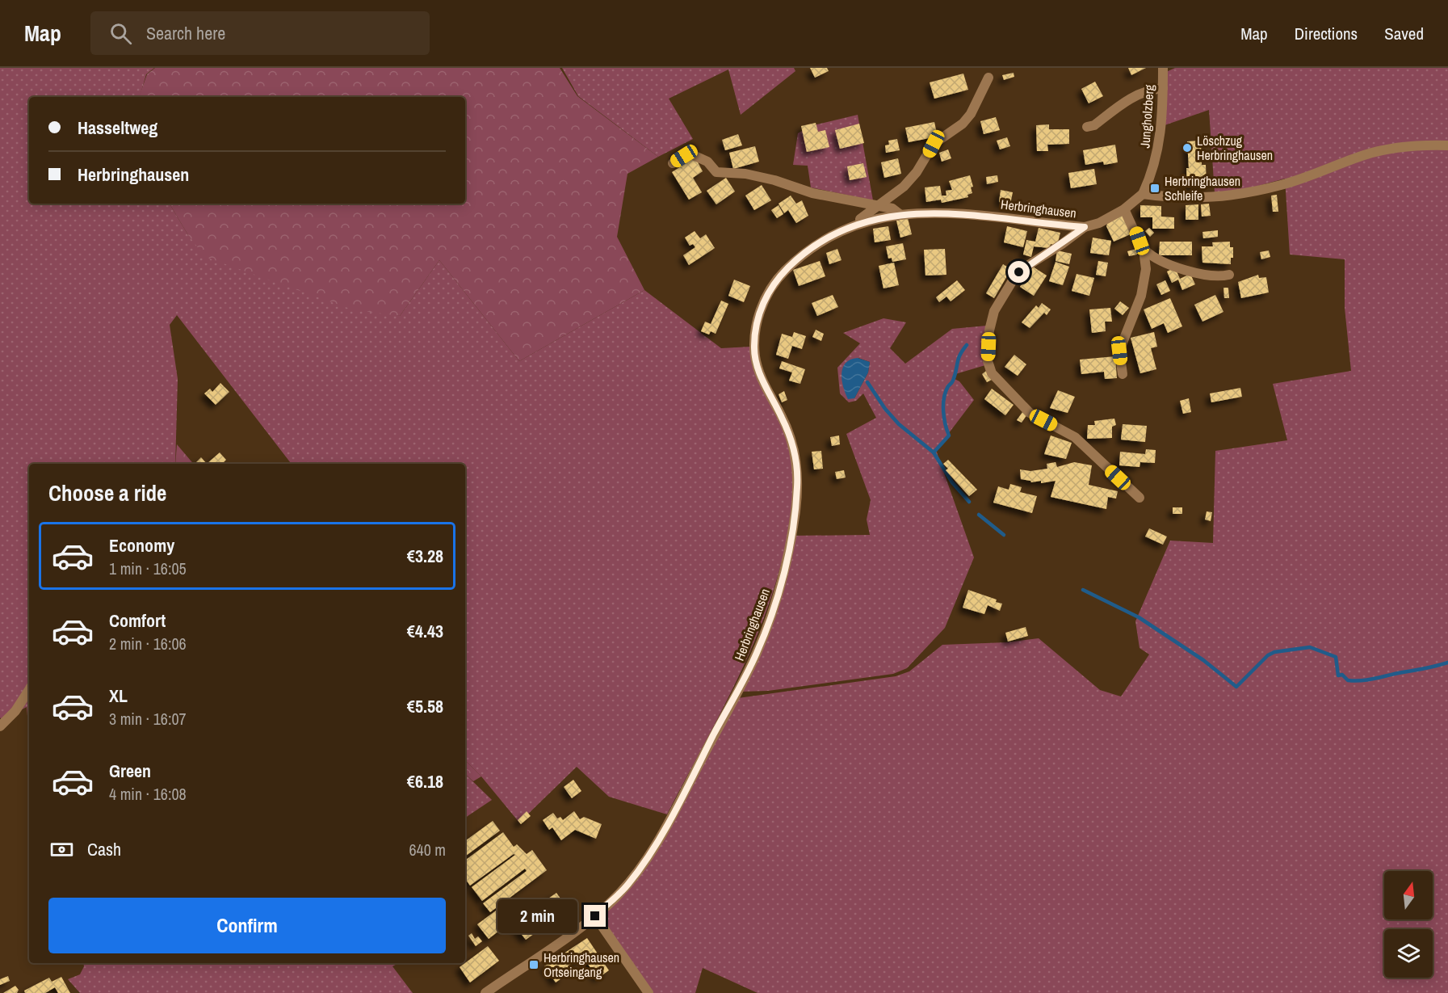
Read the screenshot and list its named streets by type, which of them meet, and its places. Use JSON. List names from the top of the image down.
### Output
{
  "streets": {
    "street": ["Jungholzberg", "Herbringhausen"]
  },
  "crossings": [
    ["Jungholzberg", "Herbringhausen"]
  ],
  "places": {
    "other": ["Löschzug Herbringhausen"],
    "transit": ["Herbringhausen Schleife", "Herbringhausen Ortseingang"]
  },
  "north": "top",
  "page": {
    "header": "Map",
    "search": "Search here",
    "nav": ["Map", "Directions", "Saved"],
    "banner": ["Hasseltweg", "Herbringhausen"],
    "heading": "Choose a ride",
    "list": [
      {
        "name": "Economy",
        "note": "1 min · 16:05",
        "value": "€3.28"
      },
      {
        "name": "Comfort",
        "note": "2 min · 16:06",
        "value": "€4.43"
      },
      {
        "name": "XL",
        "note": "3 min · 16:07",
        "value": "€5.58"
      },
      {
        "name": "Green",
        "note": "4 min · 16:08",
        "value": "€6.18"
      }
    ],
    "pay": ["Cash", "640 m"],
    "buttons": "Confirm",
    "bubble": "2 min"
  }
}
